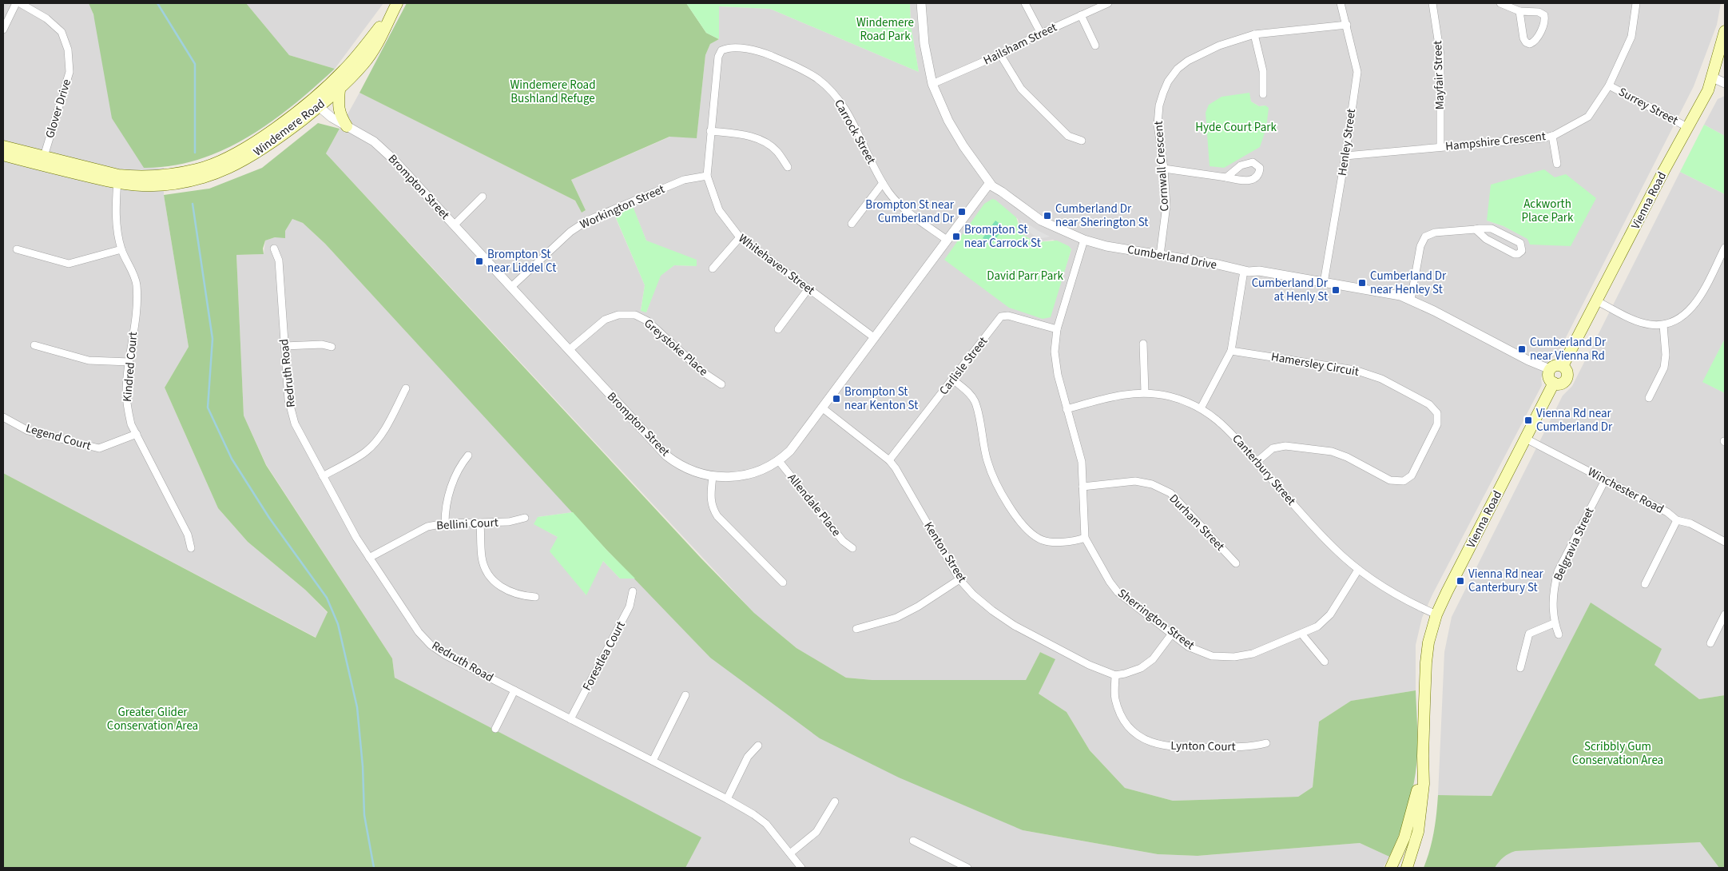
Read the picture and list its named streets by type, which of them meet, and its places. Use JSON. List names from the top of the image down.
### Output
{
  "streets": {
    "main road": ["Windemere Road", "Vienna Road"],
    "street": [
      "Hailsham Street",
      "Mayfair Street",
      "Surrey Street",
      "Glover Drive",
      "Carrock Street",
      "Hampshire Crescent",
      "Henley Street",
      "Cornwall Crescent",
      "Brompton Street",
      "Workington Street",
      "Cumberland Drive",
      "Whitehaven Street",
      "Greystoke Place",
      "Hamersley Circuit",
      "Carlisle Street",
      "Kindred Court",
      "Redruth Road",
      "Legend Court",
      "Canterbury Street",
      "Winchester Road",
      "Allendale Place",
      "Durham Street",
      "Bellini Court",
      "Belgravia Street",
      "Kenton Street",
      "Sherrington Street",
      "Forestlea Court",
      "Lynton Court"
    ]
  },
  "crossings": [
    ["Hailsham Street", "Cumberland Drive"],
    ["Mayfair Street", "Hampshire Crescent"],
    ["Surrey Street", "Hampshire Crescent"],
    ["Surrey Street", "Vienna Road"],
    ["Glover Drive", "Windemere Road"],
    ["Windemere Road", "Brompton Street"],
    ["Windemere Road", "Kindred Court"],
    ["Carrock Street", "Brompton Street"],
    ["Carrock Street", "Whitehaven Street"],
    ["Hampshire Crescent", "Henley Street"],
    ["Henley Street", "Cornwall Crescent"],
    ["Henley Street", "Cumberland Drive"],
    ["Cornwall Crescent", "Cumberland Drive"],
    ["Brompton Street", "Workington Street"],
    ["Brompton Street", "Cumberland Drive"],
    ["Brompton Street", "Whitehaven Street"],
    ["Brompton Street", "Greystoke Place"],
    ["Brompton Street", "Allendale Place"],
    ["Brompton Street", "Kenton Street"],
    ["Vienna Road", "Cumberland Drive"],
    ["Vienna Road", "Canterbury Street"],
    ["Vienna Road", "Winchester Road"],
    ["Workington Street", "Whitehaven Street"],
    ["Cumberland Drive", "Sherrington Street"],
    ["Hamersley Circuit", "Canterbury Street"],
    ["Carlisle Street", "Kenton Street"],
    ["Carlisle Street", "Sherrington Street"],
    ["Kindred Court", "Legend Court"],
    ["Redruth Road", "Bellini Court"],
    ["Redruth Road", "Forestlea Court"],
    ["Canterbury Street", "Sherrington Street"],
    ["Winchester Road", "Belgravia Street"],
    ["Durham Street", "Sherrington Street"],
    ["Kenton Street", "Lynton Court"]
  ],
  "parks": [
    "Windemere Road Park",
    "Windemere Road Bushland Refuge",
    "Hyde Court Park",
    "Ackworth Place Park",
    "David Parr Park",
    "Greater Glider Conservation Area",
    "Scribbly Gum Conservation Area"
  ],
  "places": {
    "transit": [
      "Brompton St near Cumberland Dr",
      "Cumberland Dr near Sherington St",
      "Brompton St near Carrock St",
      "Brompton St near Liddel Ct",
      "Cumberland Dr near Henley St",
      "Cumberland Dr at Henly St",
      "Cumberland Dr near Vienna Rd",
      "Brompton St near Kenton St",
      "Vienna Rd near Cumberland Dr",
      "Vienna Rd near Canterbury St"
    ]
  }
}
